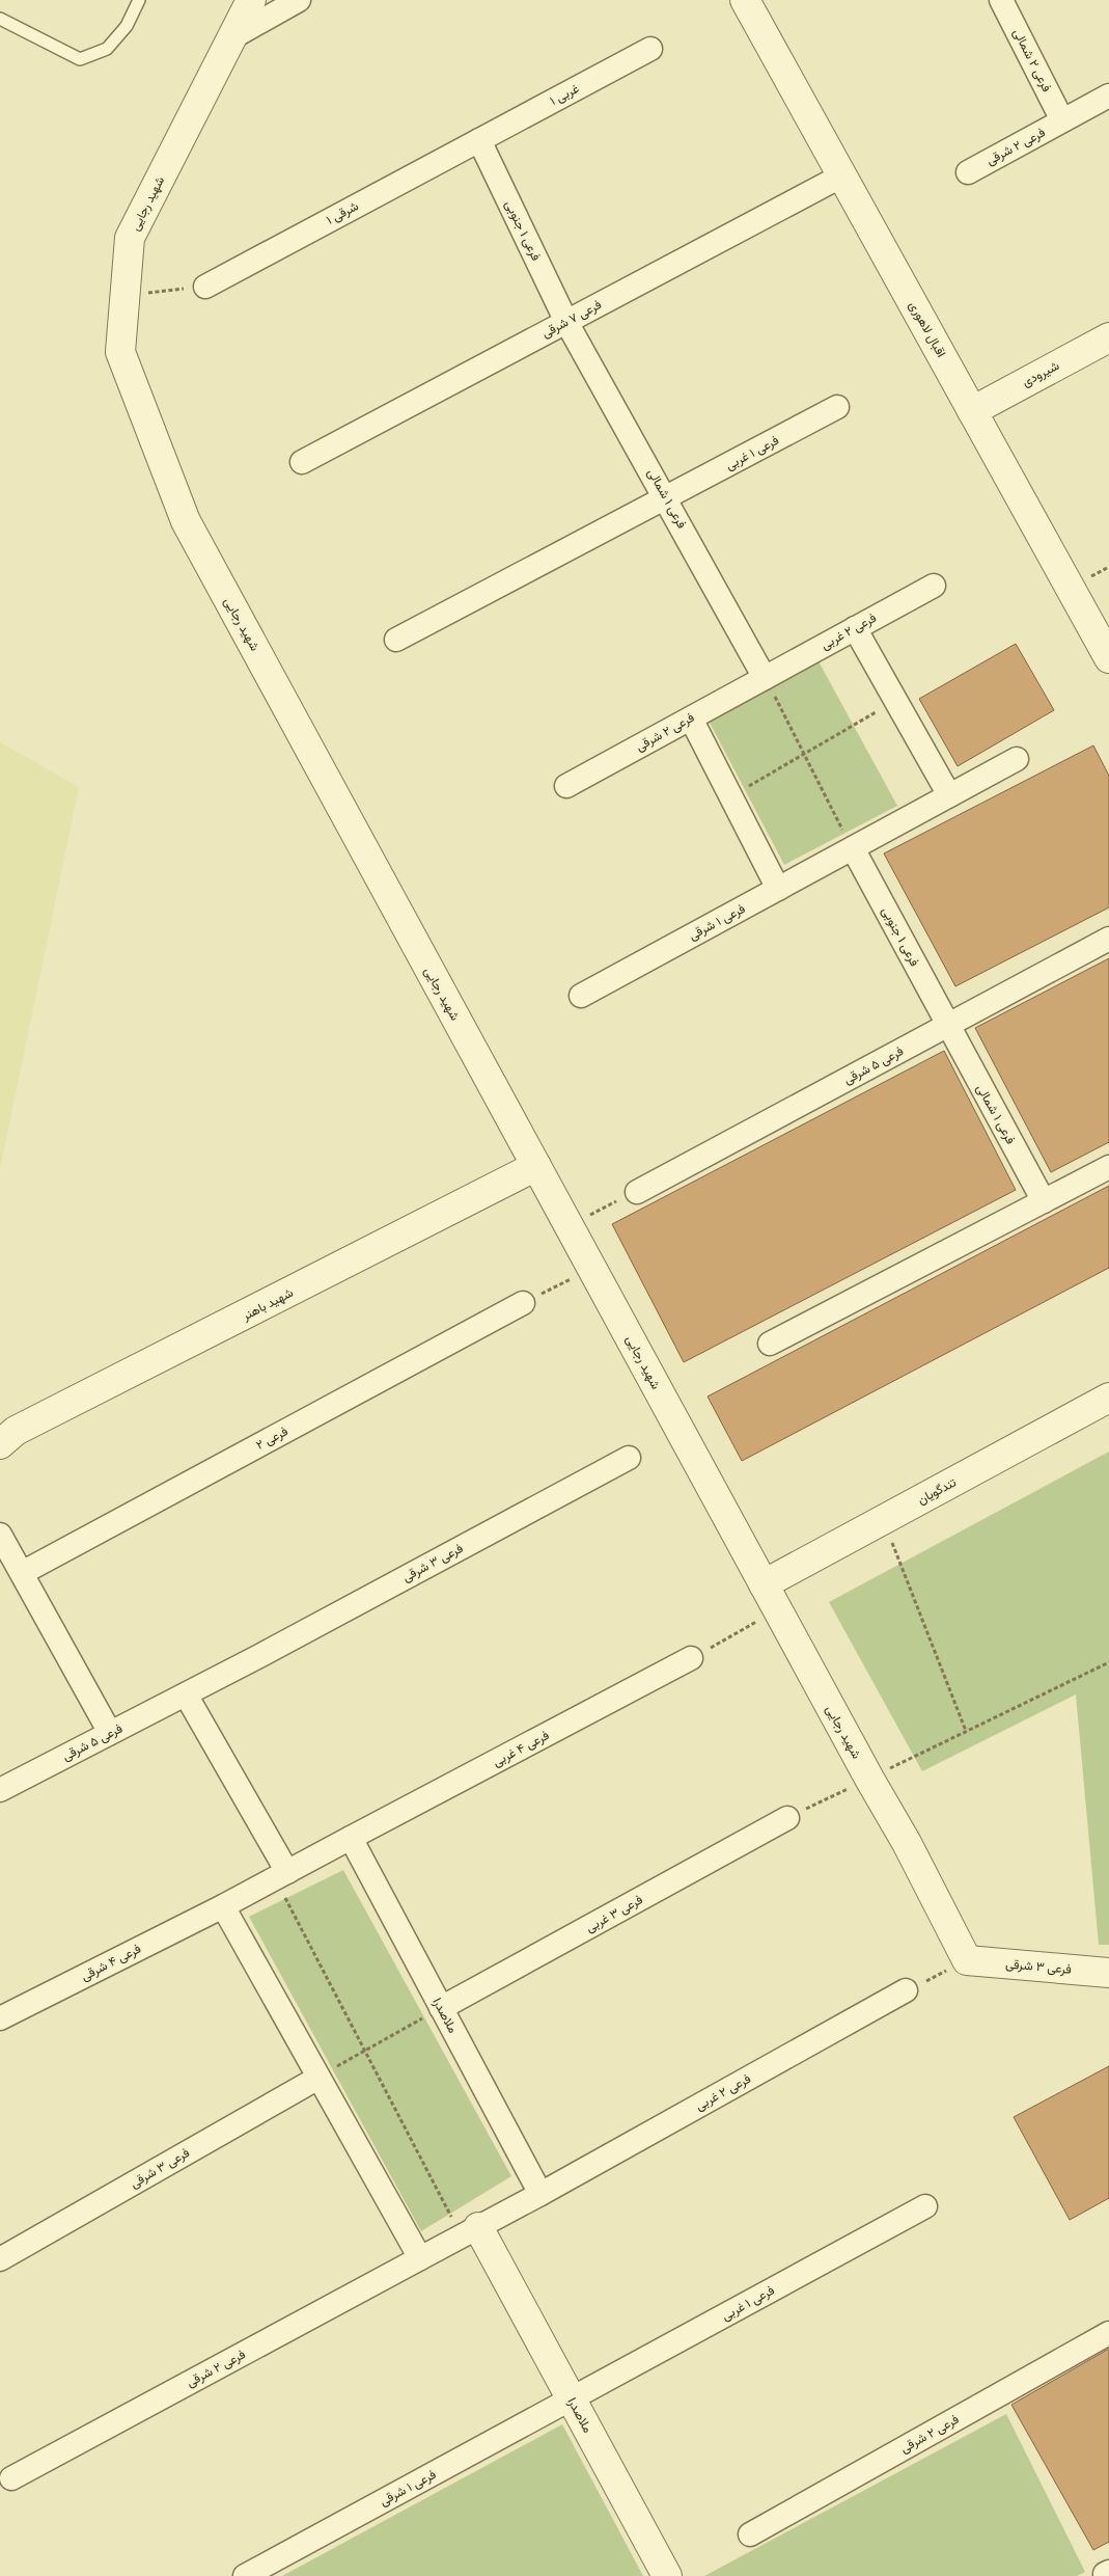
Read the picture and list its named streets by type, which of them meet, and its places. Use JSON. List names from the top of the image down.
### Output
{
  "streets": {
    "street": [
      "فرعی ۲ شمالی",
      "۱ غربی",
      "فرعی ۲ شرقی",
      "شهید رجایی",
      "۱ شرقی",
      "فرعی ۱ جنوبی",
      "فرعی ۷ شرقی",
      "اقبال لاهوری",
      "شیرودی",
      "فرعی ۱ غربی",
      "فرعی ۱ شمالی",
      "فرعی ۲ غربی",
      "فرعی ۱ شرقی",
      "فرعی ۵ شرقی",
      "شهید باهنر",
      "فرعی ۲",
      "تندگویان",
      "فرعی ۳ شرقی",
      "فرعی ۴ غربی",
      "فرعی ۳ غربی",
      "فرعی ۴ شرقی",
      "ملاصدرا"
    ]
  },
  "crossings": [
    ["فرعی ۲ شمالی", "فرعی ۲ شرقی"],
    ["۱ غربی", "۱ شرقی"],
    ["۱ غربی", "فرعی ۱ جنوبی"],
    ["فرعی ۲ شرقی", "فرعی ۱ شمالی"],
    ["فرعی ۲ شرقی", "فرعی ۲ غربی"],
    ["شهید رجایی", "شهید باهنر"],
    ["شهید رجایی", "تندگویان"],
    ["شهید رجایی", "فرعی ۳ شرقی"],
    ["۱ شرقی", "فرعی ۱ جنوبی"],
    ["فرعی ۱ جنوبی", "فرعی ۷ شرقی"],
    ["فرعی ۱ جنوبی", "فرعی ۱ شمالی"],
    ["فرعی ۱ جنوبی", "فرعی ۱ شرقی"],
    ["فرعی ۱ جنوبی", "فرعی ۵ شرقی"],
    ["فرعی ۷ شرقی", "اقبال لاهوری"],
    ["فرعی ۷ شرقی", "فرعی ۱ شمالی"],
    ["اقبال لاهوری", "شیرودی"],
    ["فرعی ۱ غربی", "فرعی ۱ شمالی"],
    ["فرعی ۱ غربی", "فرعی ۱ شرقی"],
    ["فرعی ۱ غربی", "ملاصدرا"],
    ["فرعی ۱ شمالی", "فرعی ۲ غربی"],
    ["فرعی ۱ شمالی", "فرعی ۵ شرقی"],
    ["فرعی ۲ غربی", "ملاصدرا"],
    ["فرعی ۱ شرقی", "ملاصدرا"],
    ["فرعی ۵ شرقی", "فرعی ۳ شرقی"],
    ["فرعی ۴ غربی", "ملاصدرا"],
    ["فرعی ۳ غربی", "ملاصدرا"]
  ]
}
